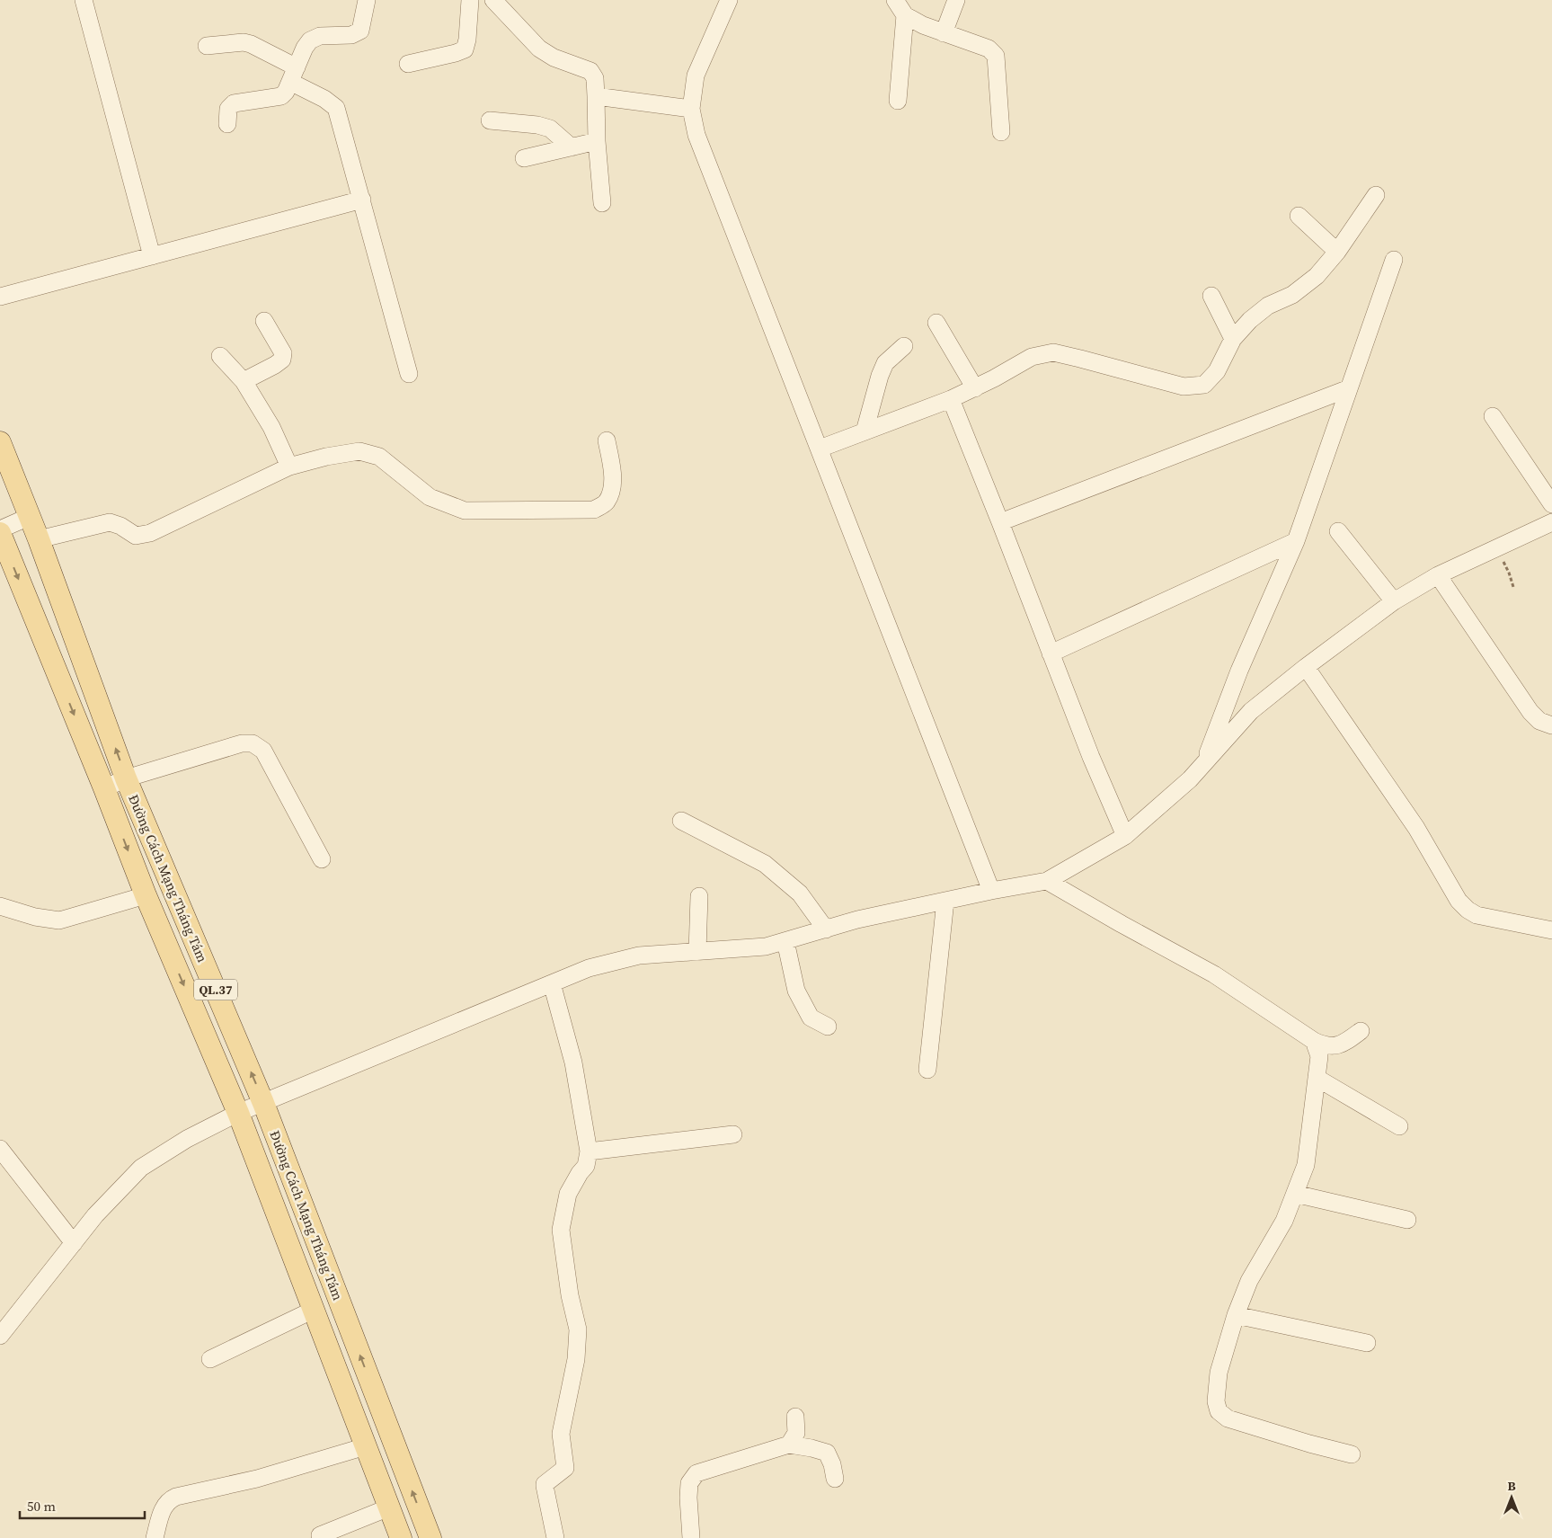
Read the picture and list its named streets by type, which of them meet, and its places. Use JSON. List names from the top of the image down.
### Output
{
  "streets": {
    "main road": ["Đường Cách Mạng Tháng Tám", "QL.37"]
  },
  "scale_bar": "50 m",
  "north": "top"
}
